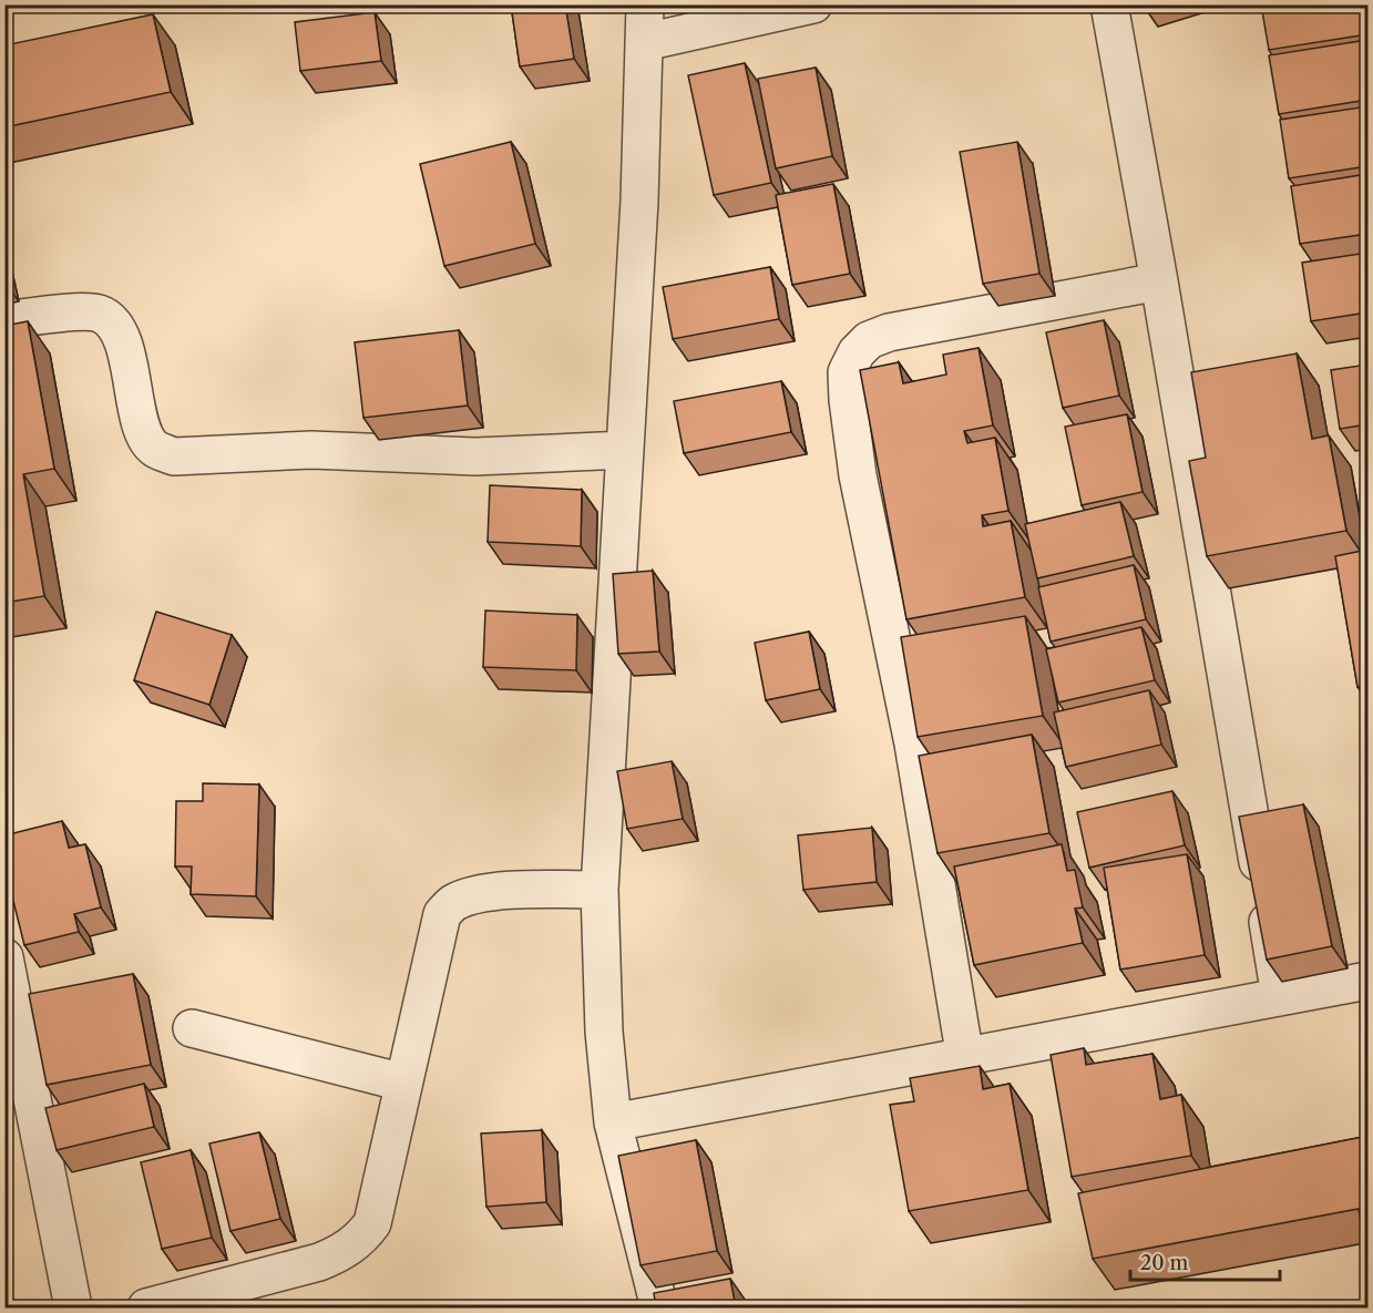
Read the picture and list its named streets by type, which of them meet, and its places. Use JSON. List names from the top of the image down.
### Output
{
  "scale_bar": "20 m"
}
